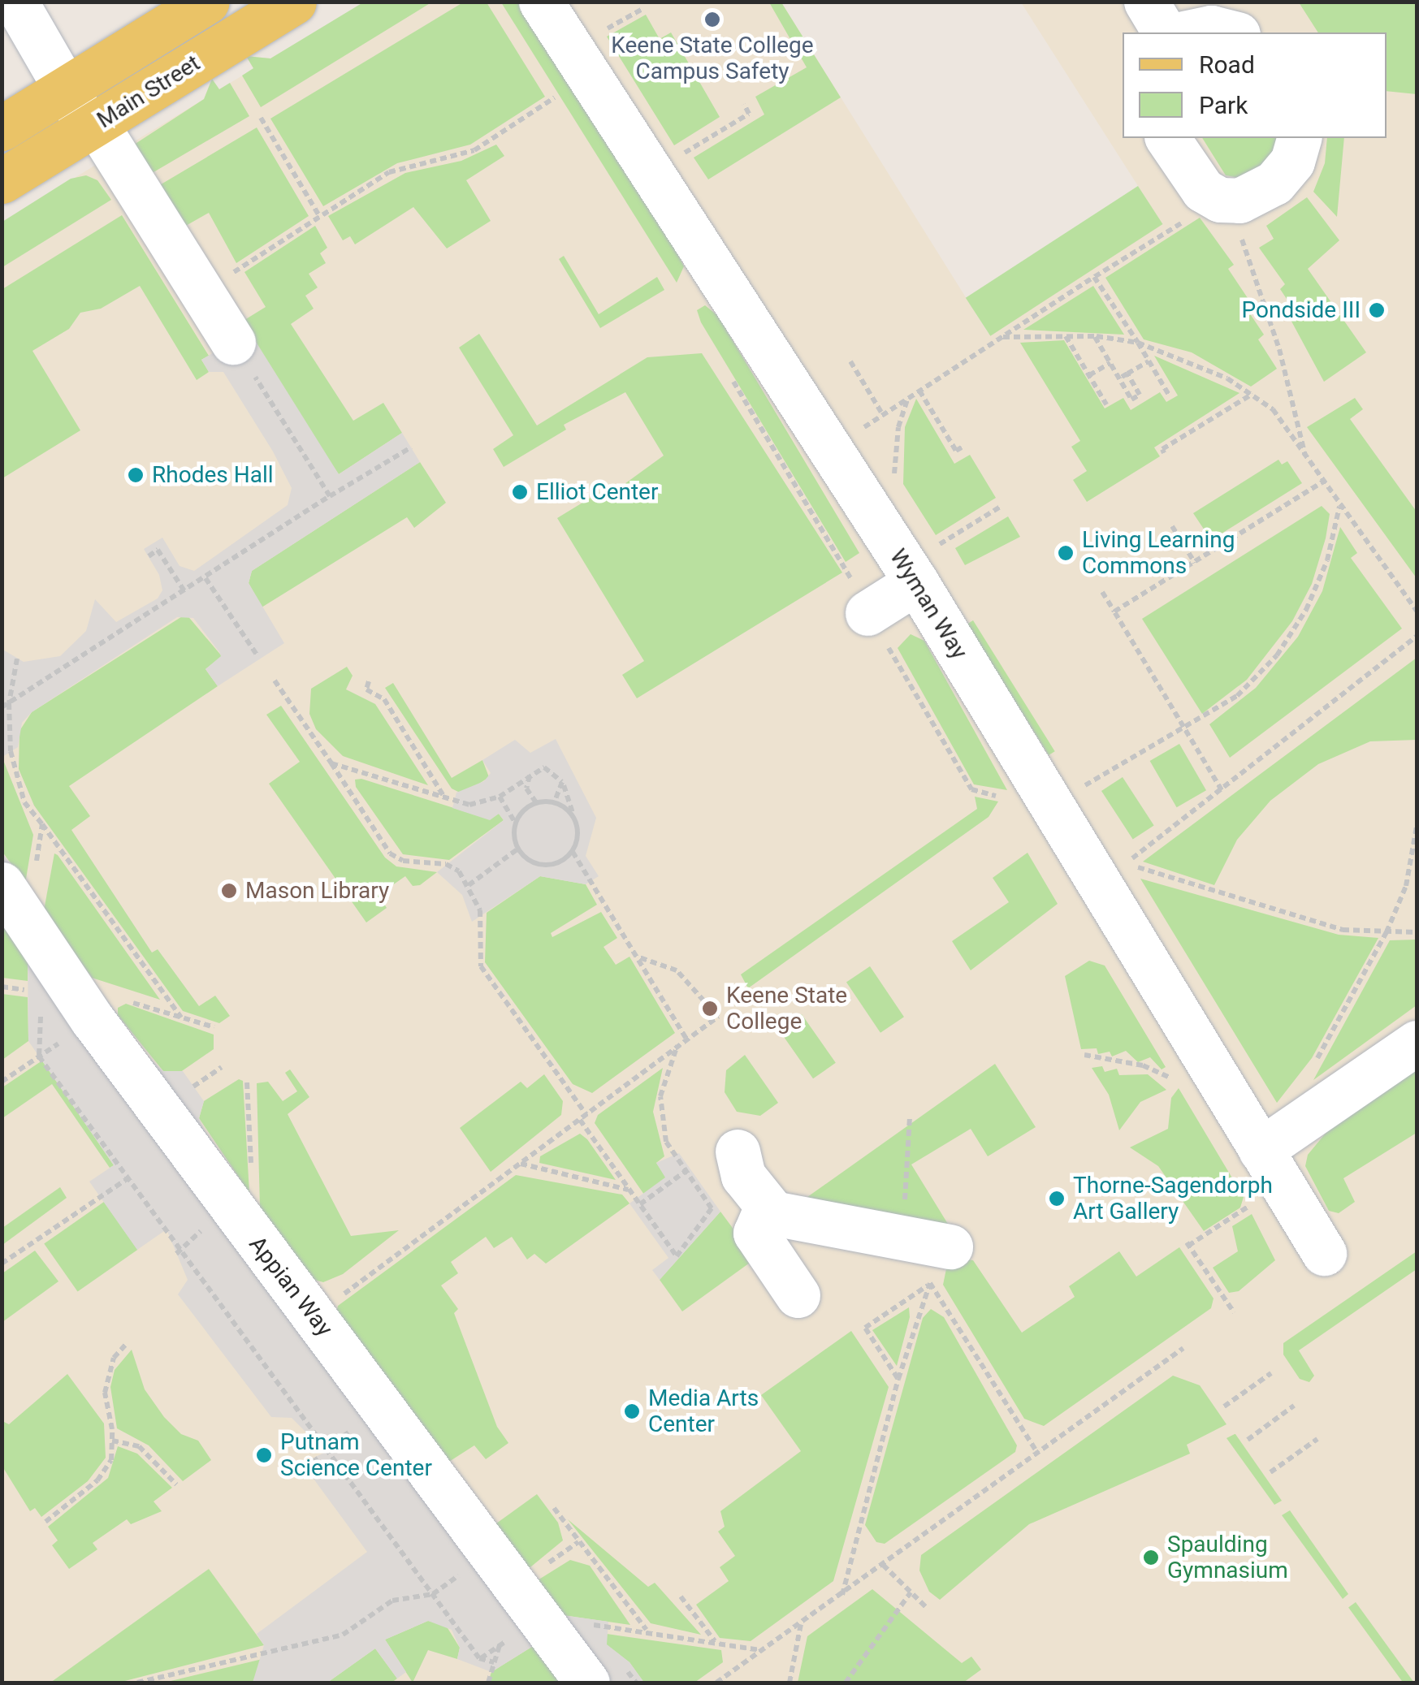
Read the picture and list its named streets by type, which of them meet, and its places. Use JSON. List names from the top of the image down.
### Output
{
  "streets": {
    "main road": ["Main Street"],
    "street": ["Wyman Way", "Appian Way"]
  },
  "places": [
    "Keene State College Campus Safety",
    "Pondside III",
    "Rhodes Hall",
    "Elliot Center",
    "Living Learning Commons",
    "Mason Library",
    "Keene State College",
    "Thorne-Sagendorph Art Gallery",
    "Media Arts Center",
    "Putnam Science Center",
    "Spaulding Gymnasium"
  ],
  "legend": ["Road", "Park"]
}
